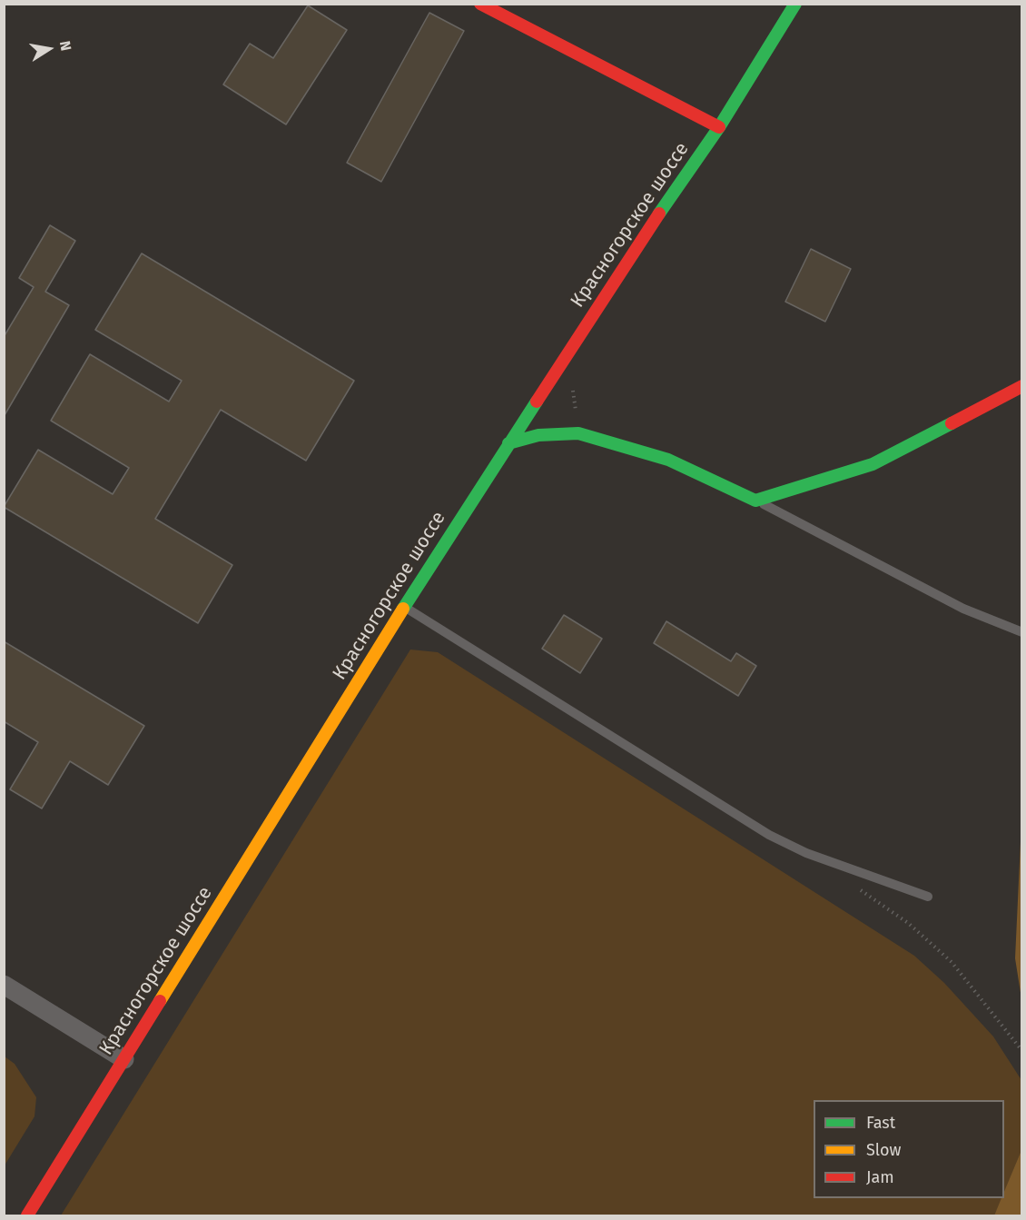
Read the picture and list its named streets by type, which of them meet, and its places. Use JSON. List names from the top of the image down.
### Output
{
  "streets": {
    "street": ["Красногорское шоссе"]
  },
  "legend": ["Fast", "Slow", "Jam"],
  "north": "right"
}
